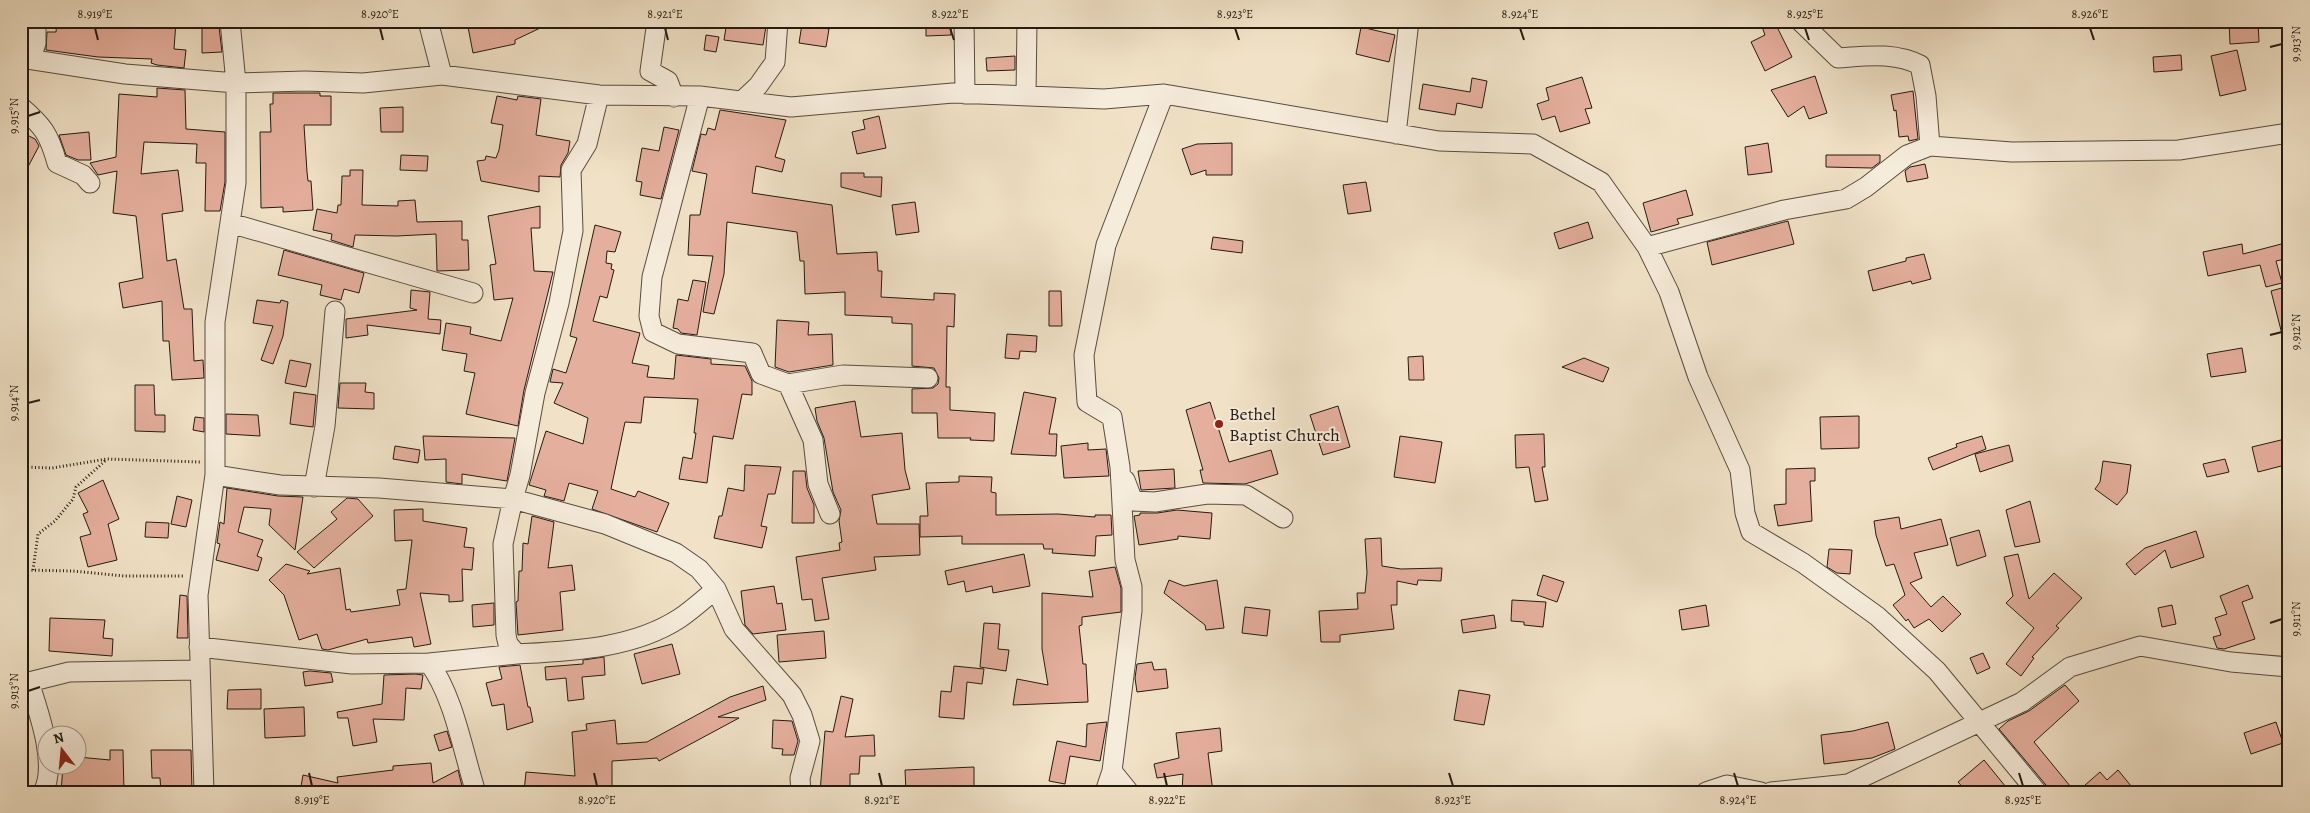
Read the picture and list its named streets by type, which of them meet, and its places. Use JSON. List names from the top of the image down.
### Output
{
  "places": ["Bethel Baptist Church"],
  "north": "top",
  "coordinates": [
    "8.919°E",
    "8.920°E",
    "8.921°E",
    "8.922°E",
    "8.923°E",
    "8.924°E",
    "8.925°E",
    "8.926°E",
    "9.913°N",
    "9.915°N",
    "9.912°N",
    "9.914°N",
    "9.911°N"
  ]
}
